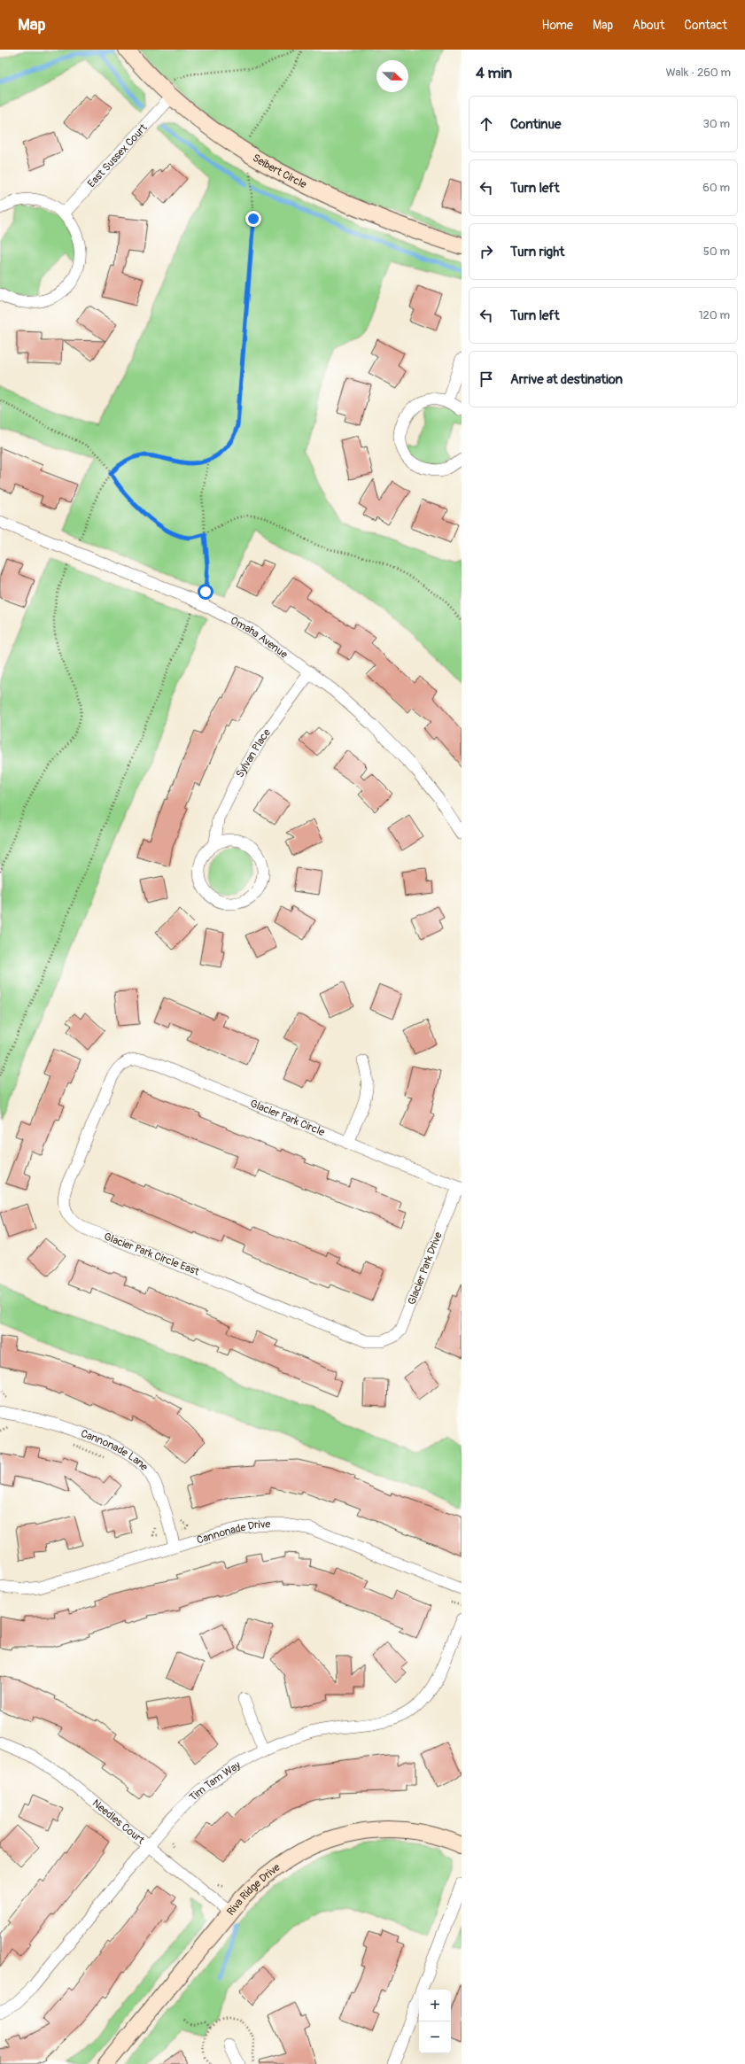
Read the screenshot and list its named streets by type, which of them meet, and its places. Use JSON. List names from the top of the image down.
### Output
{
  "streets": {
    "street": [
      "East Sussex Court",
      "Seibert Circle",
      "Omaha Avenue",
      "Sylvan Place",
      "Glacier Park Circle",
      "Glacier Park Circle East",
      "Glacier Park Drive",
      "Cannonade Lane",
      "Cannonade Drive",
      "Tim Tam Way",
      "Needles Court",
      "Riva Ridge Drive"
    ]
  },
  "crossings": [
    ["East Sussex Court", "Seibert Circle"],
    ["Omaha Avenue", "Sylvan Place"],
    ["Glacier Park Circle", "Glacier Park Circle East"],
    ["Glacier Park Circle", "Glacier Park Drive"],
    ["Glacier Park Circle East", "Glacier Park Drive"],
    ["Cannonade Lane", "Cannonade Drive"],
    ["Tim Tam Way", "Needles Court"],
    ["Needles Court", "Riva Ridge Drive"]
  ],
  "north": "right",
  "page": {
    "header": "Map",
    "nav": [
      "Home",
      "Map",
      "About",
      "Contact"
    ],
    "heading": ["4 min", "Walk · 260 m"],
    "list": [
      ["Continue", "30 m"],
      ["Turn left", "60 m"],
      ["Turn right", "50 m"],
      ["Turn left", "120 m"],
      "Arrive at destination"
    ],
    "map_buttons": ["+", "−"]
  }
}
